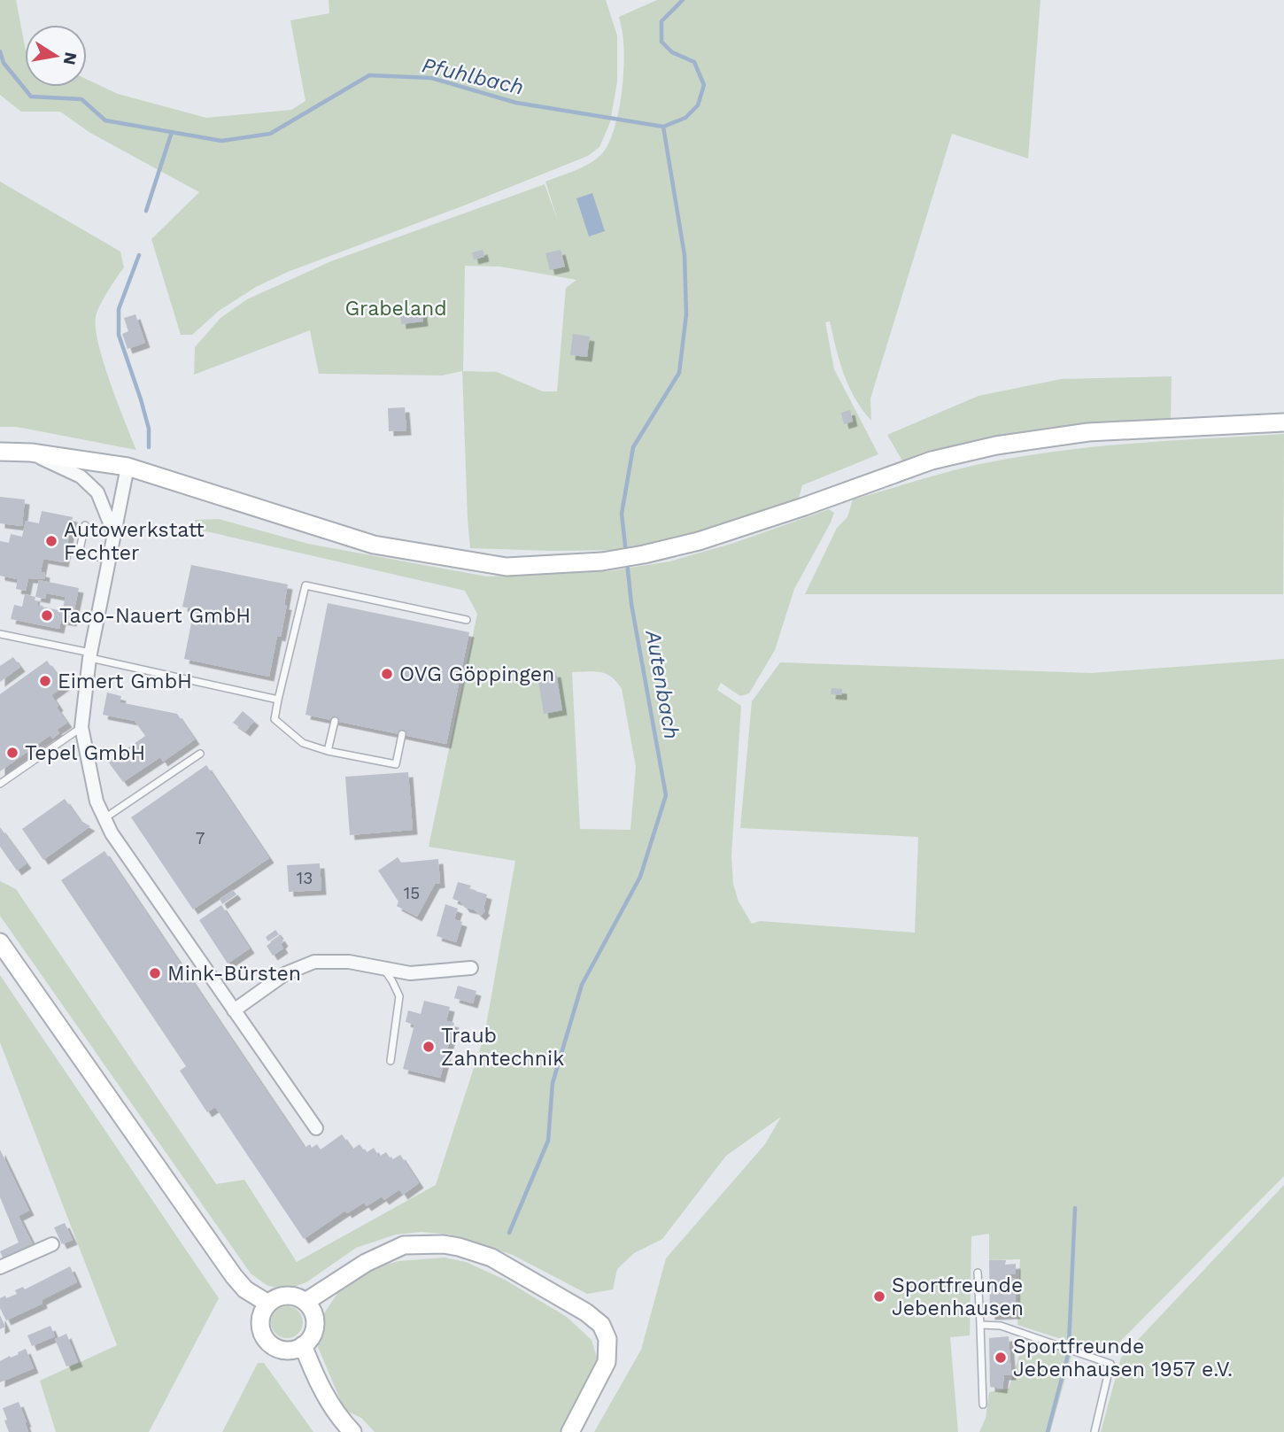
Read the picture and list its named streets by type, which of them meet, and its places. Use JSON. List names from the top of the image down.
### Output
{
  "water": ["Pfuhlbach", "Autenbach"],
  "parks": ["Grabeland"],
  "places": [
    "Autowerkstatt Fechter",
    "Taco-Nauert GmbH",
    "OVG Göppingen",
    "Eimert GmbH",
    "Tepel GmbH",
    "Mink-Bürsten",
    "Traub Zahntechnik",
    "Sportfreunde Jebenhausen",
    "Sportfreunde Jebenhausen 1957 e.V."
  ],
  "house_numbers": ["7", "13", "15"],
  "north": "right"
}
